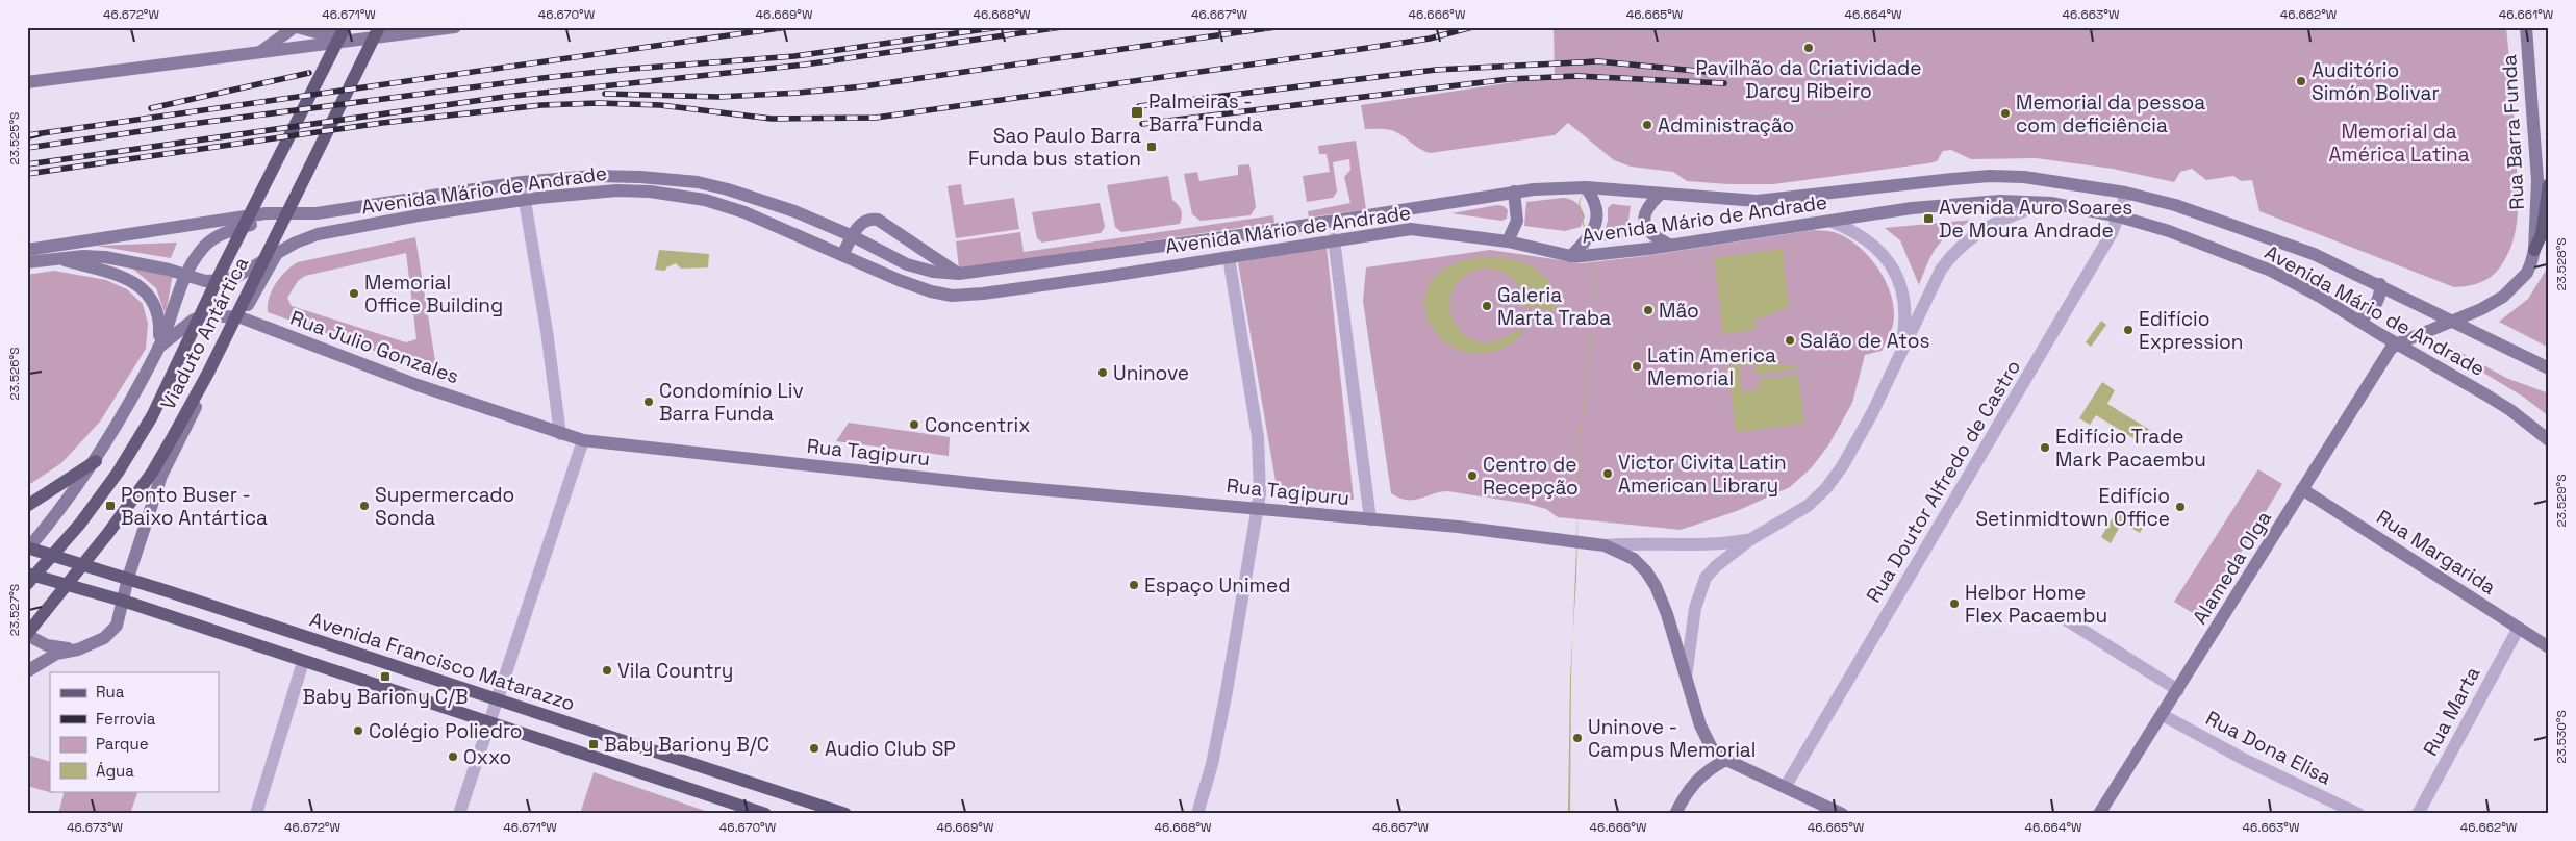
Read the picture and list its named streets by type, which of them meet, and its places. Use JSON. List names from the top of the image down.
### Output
{
  "streets": {
    "main road": ["Viaduto Antártica", "Avenida Francisco Matarazzo"],
    "street": [
      "Rua Barra Funda",
      "Avenida Mário de Andrade",
      "Rua Julio Gonzales",
      "Rua Tagipuru",
      "Rua Doutor Alfredo de Castro",
      "Rua Margarida",
      "Alameda Olga",
      "Rua Marta",
      "Rua Dona Elisa"
    ]
  },
  "crossings": [
    ["Rua Barra Funda", "Avenida Mário de Andrade"],
    ["Rua Barra Funda", "Alameda Olga"],
    ["Avenida Mário de Andrade", "Rua Doutor Alfredo de Castro"],
    ["Avenida Mário de Andrade", "Alameda Olga"],
    ["Rua Julio Gonzales", "Rua Tagipuru"],
    ["Rua Tagipuru", "Rua Doutor Alfredo de Castro"],
    ["Rua Margarida", "Alameda Olga"],
    ["Rua Margarida", "Rua Marta"],
    ["Alameda Olga", "Rua Dona Elisa"]
  ],
  "parks": ["Memorial da América Latina"],
  "places": {
    "other": [
      "Pavilhão da Criatividade Darcy Ribeiro",
      "Auditório Simón Bolivar",
      "Memorial da pessoa com deficiência",
      "Administração",
      "Memorial Office Building",
      "Galeria Marta Traba",
      "Mão",
      "Edifício Expression",
      "Salão de Atos",
      "Latin America Memorial",
      "Uninove",
      "Condomínio Liv Barra Funda",
      "Concentrix",
      "Edifício Trade Mark Pacaembu",
      "Victor Civita Latin American Library",
      "Centro de Recepção",
      "Supermercado Sonda",
      "Edifício Setinmidtown Office",
      "Espaço Unimed",
      "Helbor Home Flex Pacaembu",
      "Vila Country",
      "Colégio Poliedro",
      "Uninove - Campus Memorial",
      "Audio Club SP",
      "Oxxo"
    ],
    "transit": [
      "Palmeiras - Barra Funda",
      "Sao Paulo Barra Funda bus station",
      "Avenida Auro Soares De Moura Andrade",
      "Ponto Buser - Baixo Antártica",
      "Baby Bariony C/B",
      "Baby Bariony B/C"
    ]
  },
  "legend": [
    "Rua",
    "Ferrovia",
    "Parque",
    "Água"
  ],
  "coordinates": [
    "46.672°W",
    "46.671°W",
    "46.670°W",
    "46.669°W",
    "46.668°W",
    "46.667°W",
    "46.666°W",
    "46.665°W",
    "46.664°W",
    "46.663°W",
    "46.662°W",
    "46.661°W",
    "23.525°S",
    "23.528°S",
    "23.526°S",
    "23.529°S",
    "23.527°S",
    "23.530°S",
    "46.673°W"
  ]
}
